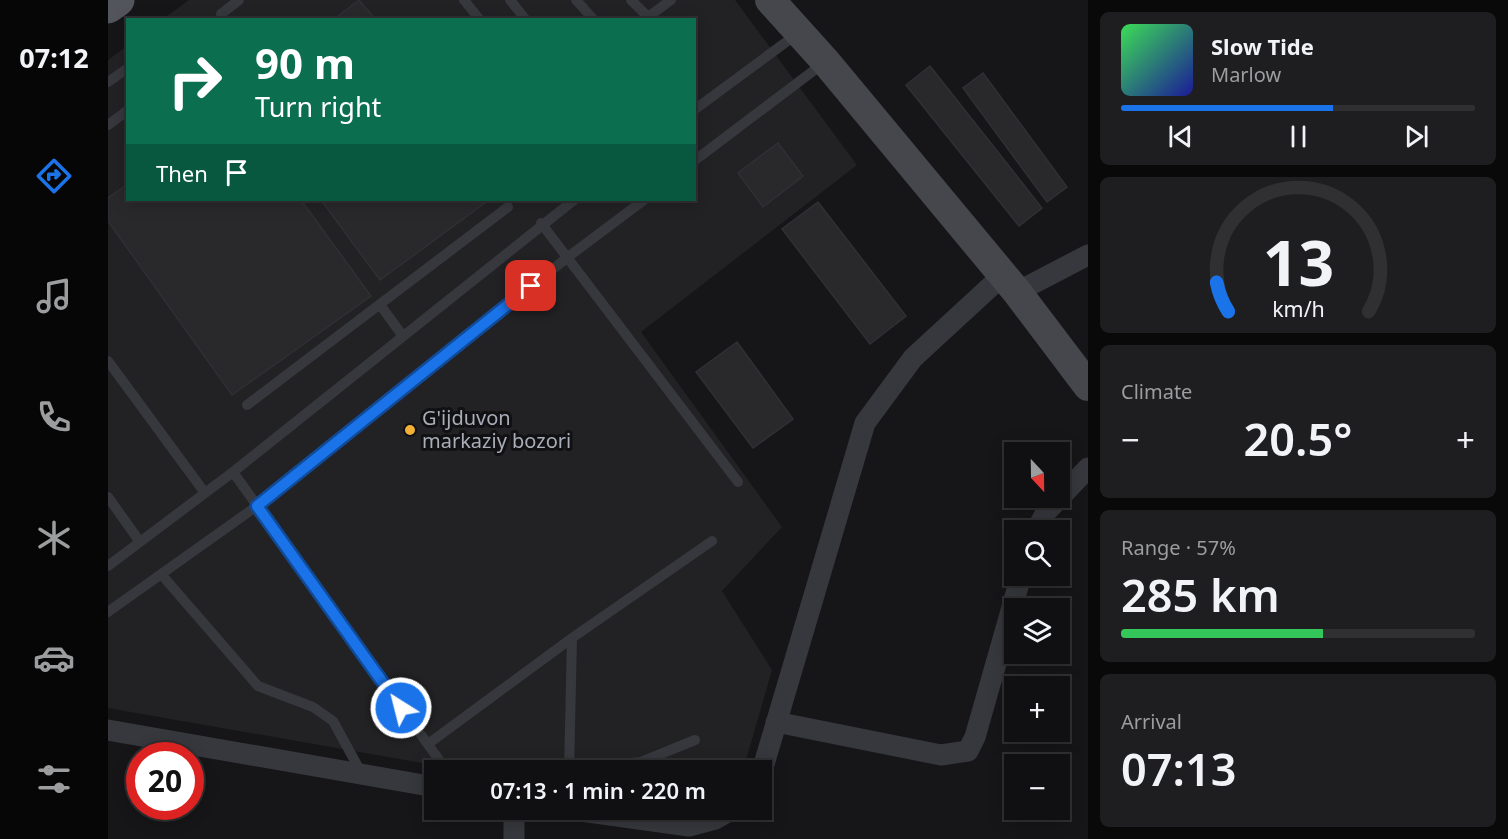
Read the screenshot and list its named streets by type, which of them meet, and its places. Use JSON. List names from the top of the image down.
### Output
{
  "places": ["G'ijduvon markaziy bozori"],
  "north": "bottom",
  "page": {
    "tabs": "07:12",
    "turn": ["90 m", "Turn right"],
    "song": ["Slow Tide", "Marlow"],
    "then": "Then",
    "tile": [
      "Climate",
      ["Range · 57%", "285 km"],
      ["Arrival", "07:13"]
    ],
    "heat": ["−", "20.5°", "+"],
    "map_buttons": ["+", "−"],
    "limit": "20",
    "trip": "07:13 · 1 min · 220 m",
    "gauge": ["13", "km/h"]
  }
}
